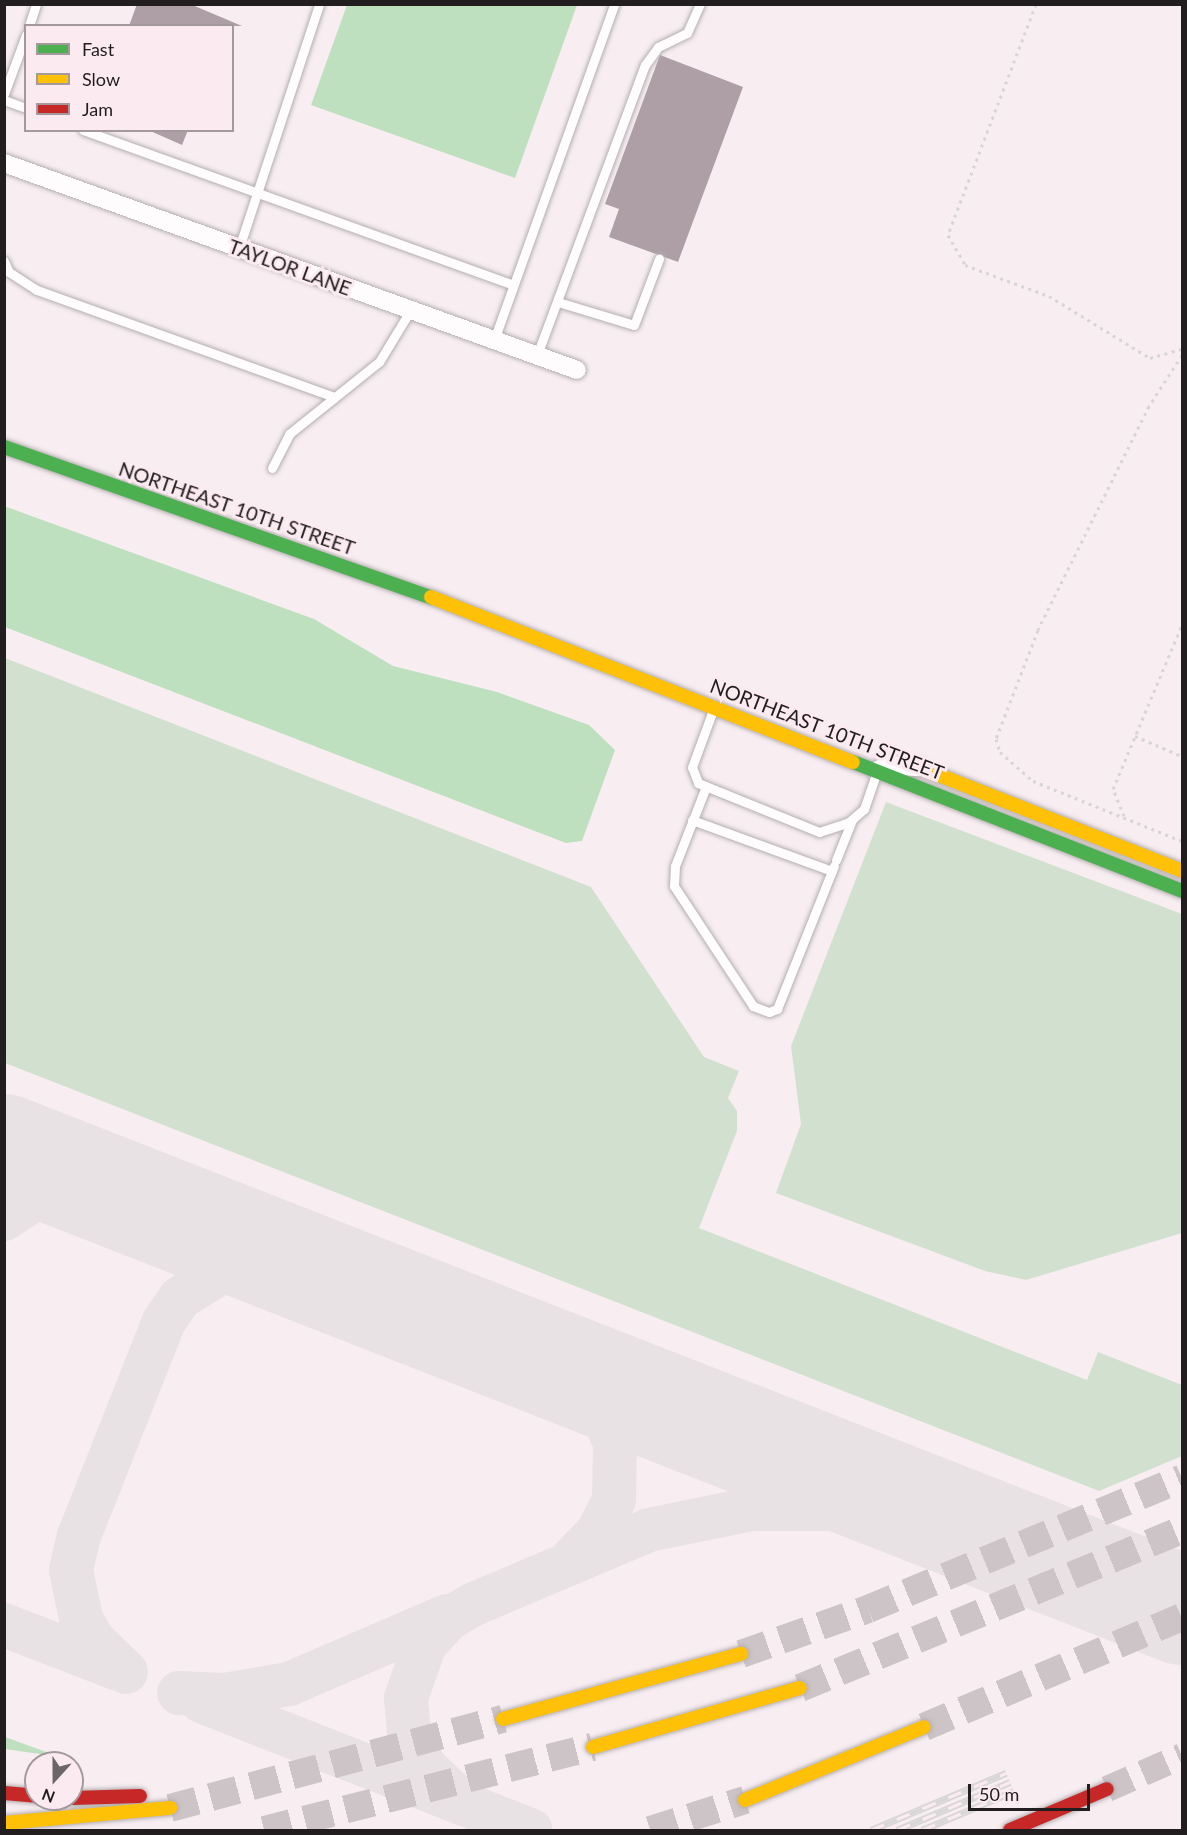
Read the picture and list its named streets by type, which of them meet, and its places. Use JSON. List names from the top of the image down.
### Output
{
  "streets": {
    "street": ["TAYLOR LANE", "NORTHEAST 10TH STREET"]
  },
  "legend": ["Fast", "Slow", "Jam"],
  "scale_bar": "50 m",
  "north": "bottom"
}
